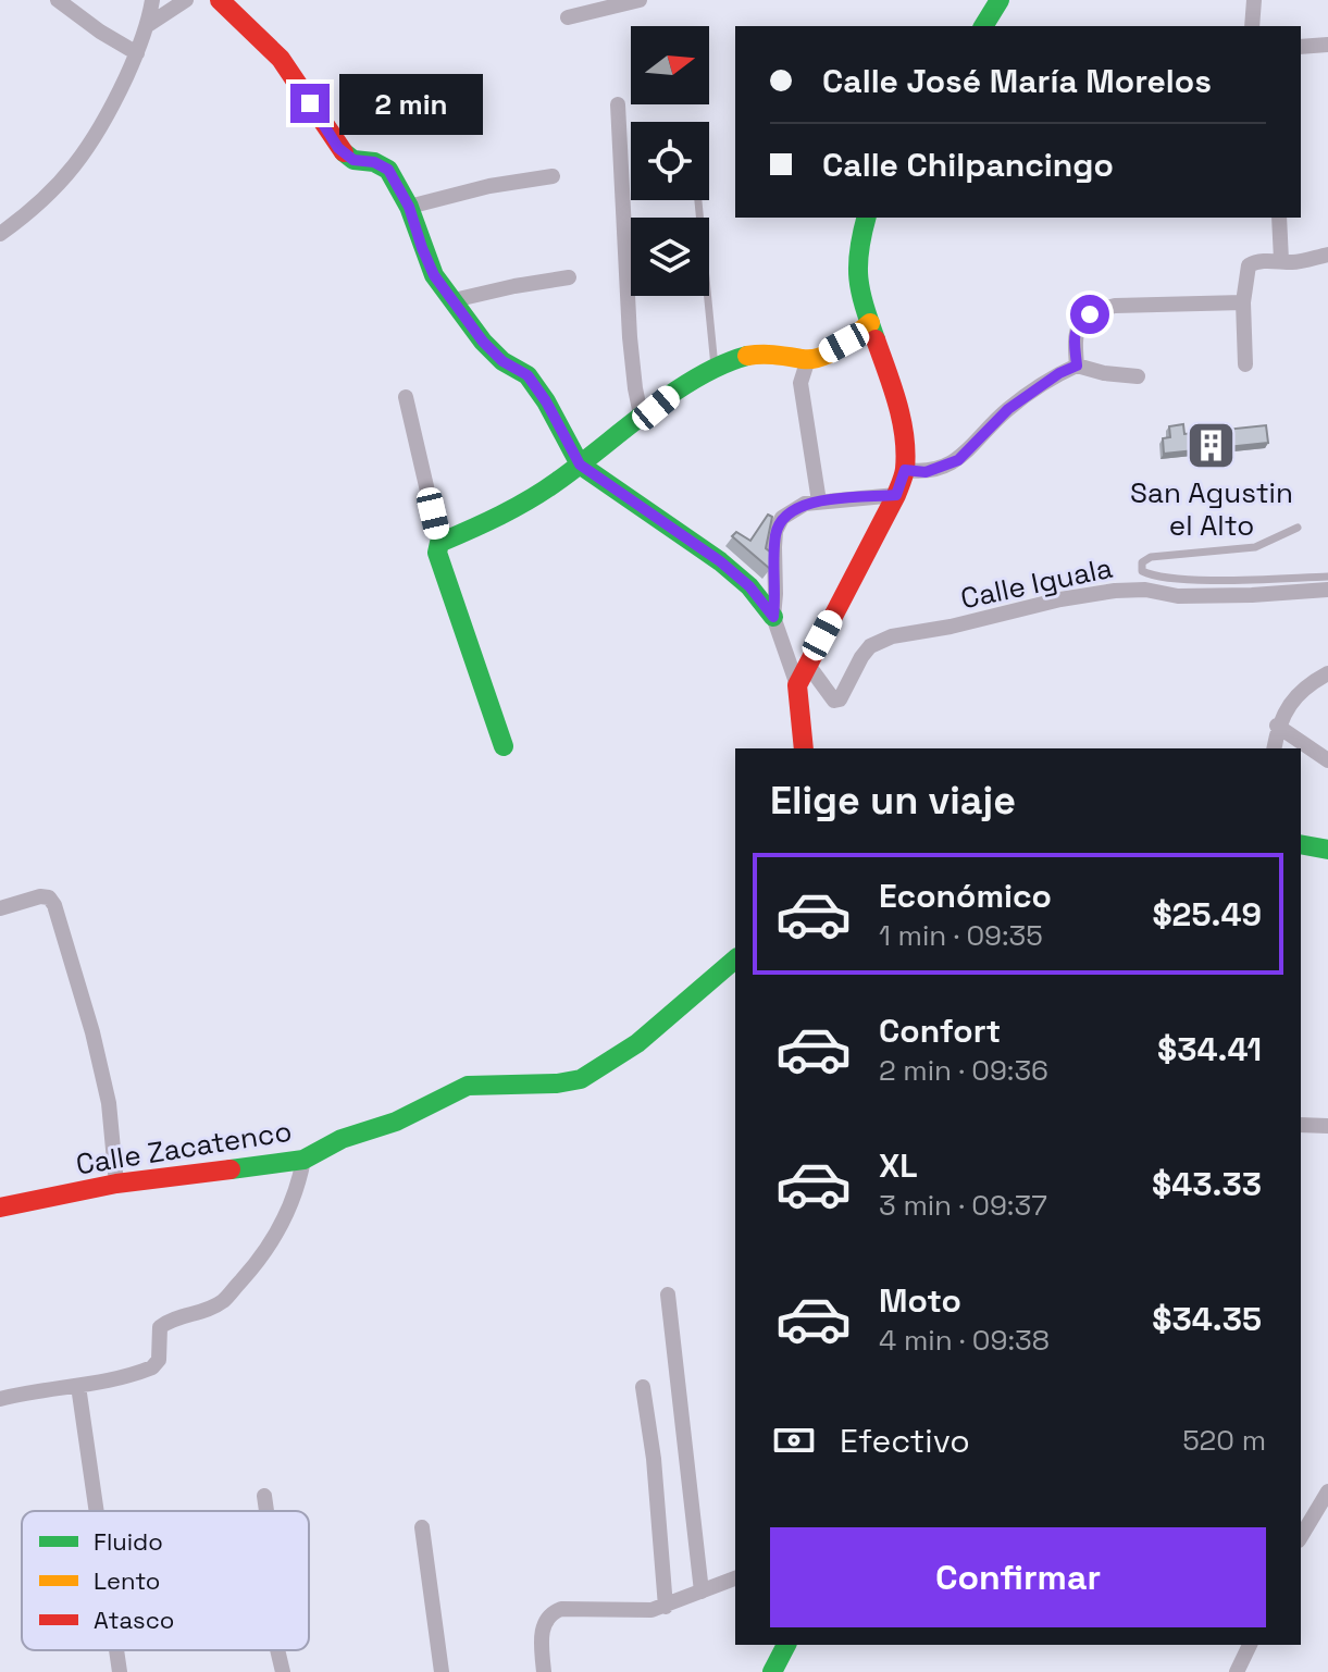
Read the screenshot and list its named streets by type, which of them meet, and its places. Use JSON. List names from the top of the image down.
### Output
{
  "streets": {
    "street": ["Calle Iguala", "Calle Zacatenco"]
  },
  "places": {
    "building": ["San Agustin el Alto"]
  },
  "legend": ["Fluido", "Lento", "Atasco"],
  "north": "right",
  "page": {
    "banner": ["Calle José María Morelos", "Calle Chilpancingo"],
    "bubble": "2 min",
    "heading": "Elige un viaje",
    "list": [
      {
        "name": "Económico",
        "note": "1 min · 09:35",
        "value": "$25.49"
      },
      {
        "name": "Confort",
        "note": "2 min · 09:36",
        "value": "$34.41"
      },
      {
        "name": "XL",
        "note": "3 min · 09:37",
        "value": "$43.33"
      },
      {
        "name": "Moto",
        "note": "4 min · 09:38",
        "value": "$34.35"
      }
    ],
    "pay": ["Efectivo", "520 m"],
    "buttons": "Confirmar"
  }
}
